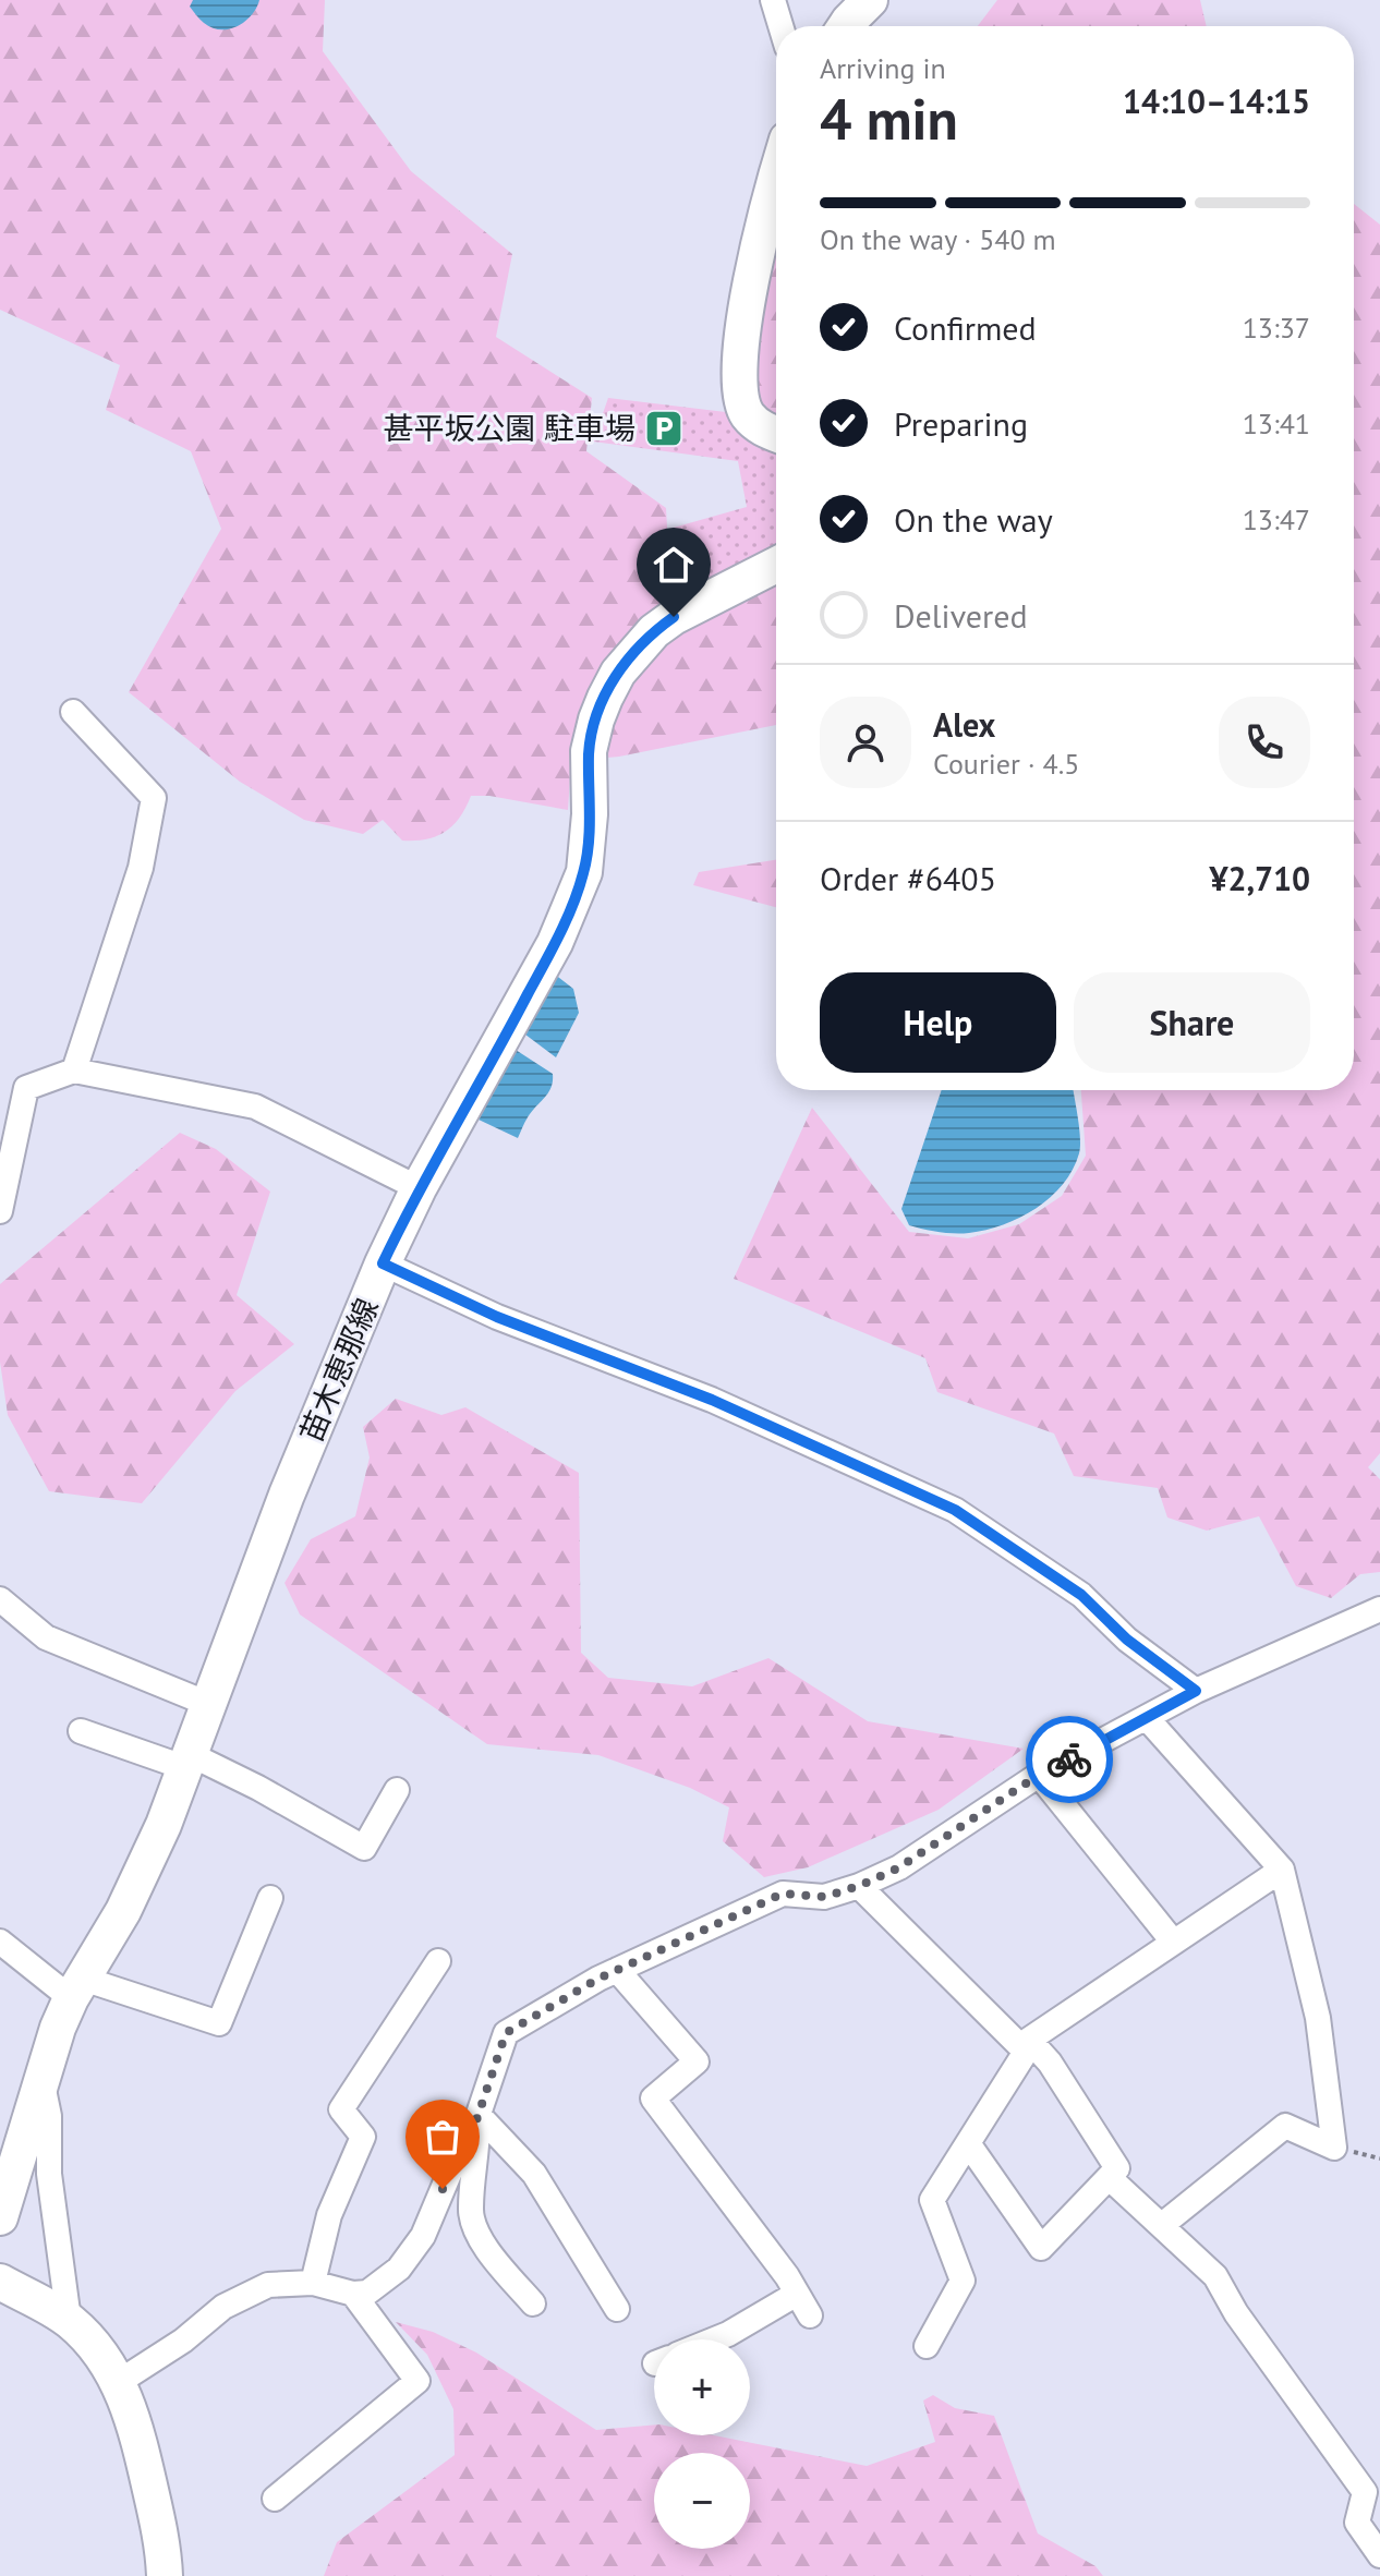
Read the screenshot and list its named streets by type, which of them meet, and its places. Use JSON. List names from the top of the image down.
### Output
{
  "streets": {
    "main road": ["苗木恵那線"]
  },
  "places": {
    "parking": ["甚平坂公園 駐車場"]
  },
  "page": {
    "heading": ["4 min", "Arriving in", "14:10–14:15"],
    "panel": [
      "Alex",
      "Courier · 4.5",
      "Order #6405",
      "¥2,710"
    ],
    "bar": "On the way · 540 m",
    "list": [
      ["Confirmed", "13:37"],
      ["Preparing", "13:41"],
      ["On the way", "13:47"],
      "Delivered"
    ],
    "buttons": ["Help", "Share"],
    "map_buttons": ["+", "−"]
  }
}
